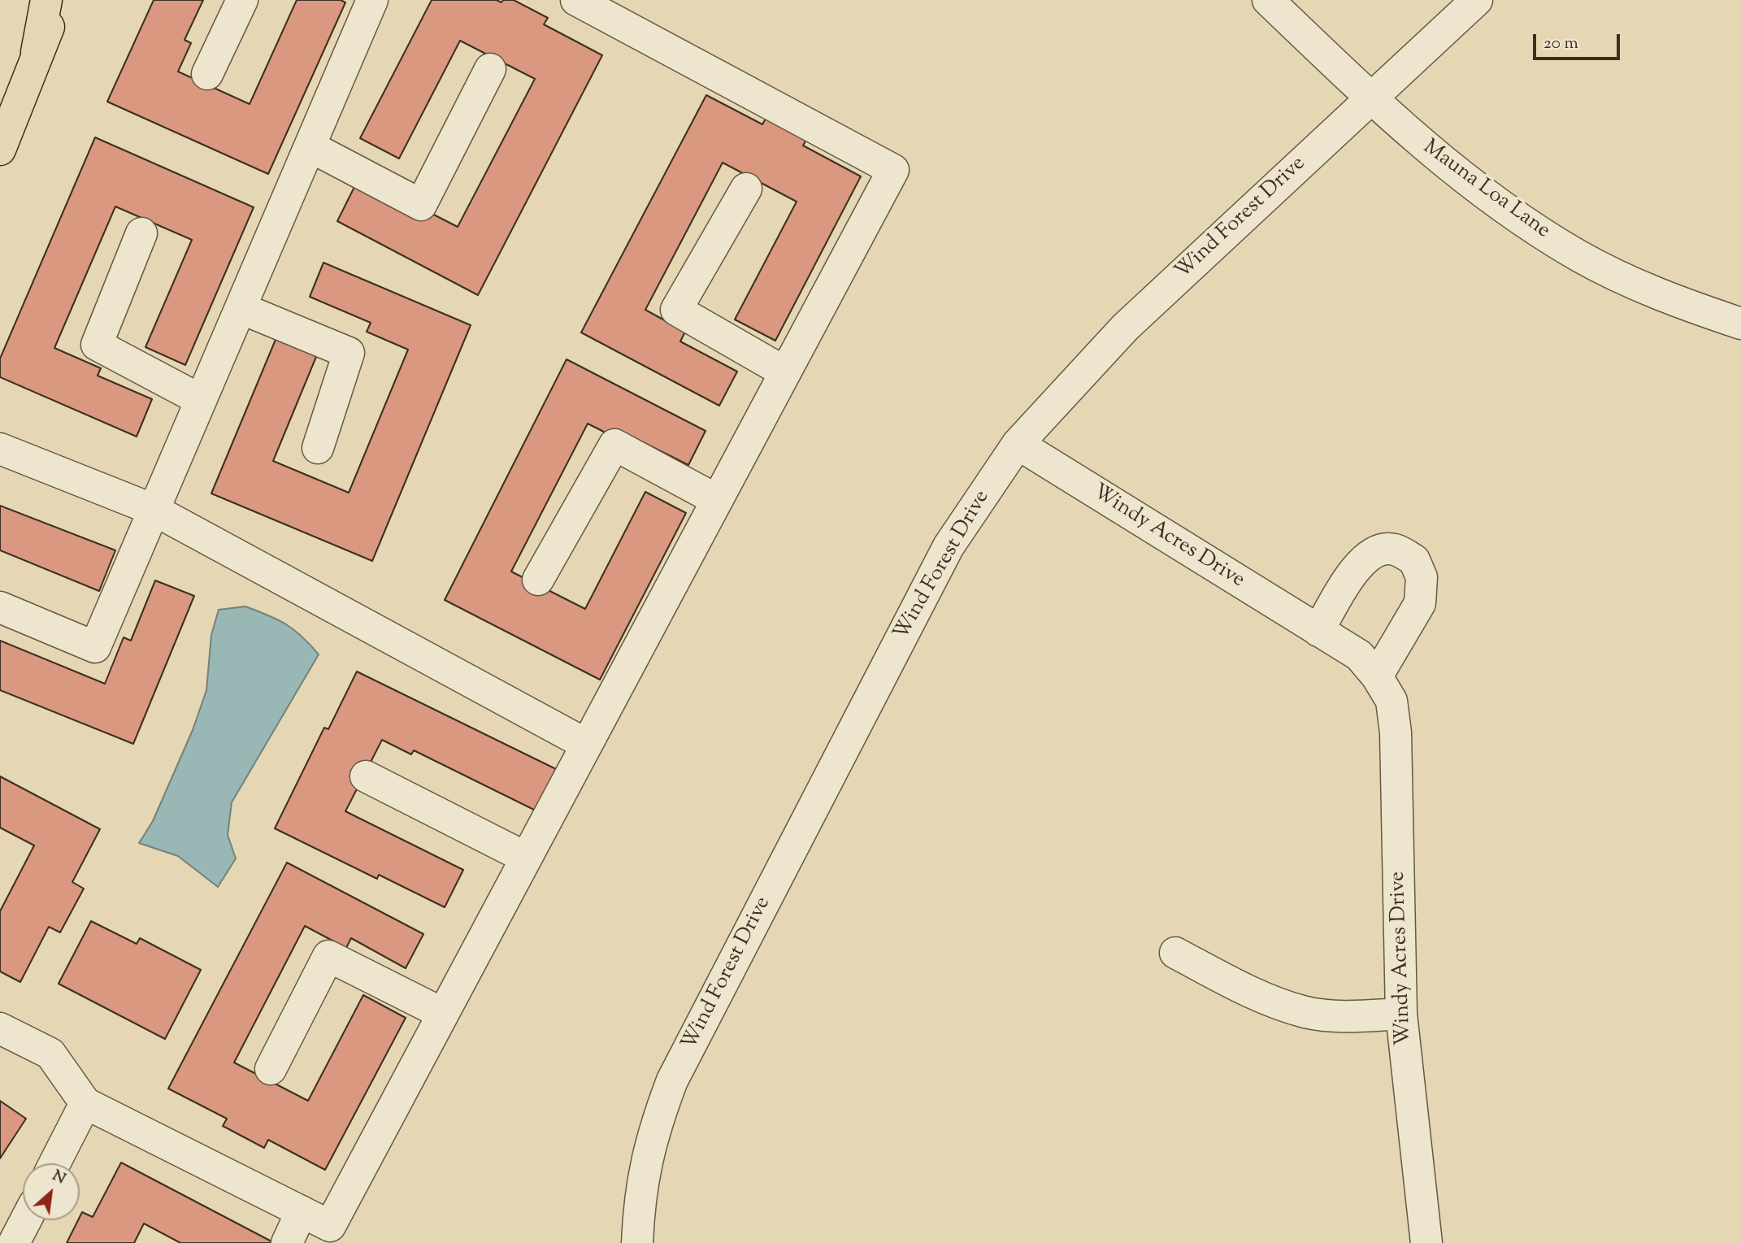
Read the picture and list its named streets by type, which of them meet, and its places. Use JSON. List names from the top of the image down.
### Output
{
  "streets": {
    "street": ["Mauna Loa Lane", "Wind Forest Drive", "Windy Acres Drive"]
  },
  "crossings": [
    ["Mauna Loa Lane", "Wind Forest Drive"],
    ["Wind Forest Drive", "Windy Acres Drive"]
  ],
  "scale_bar": "20 m",
  "north": "top right"
}
